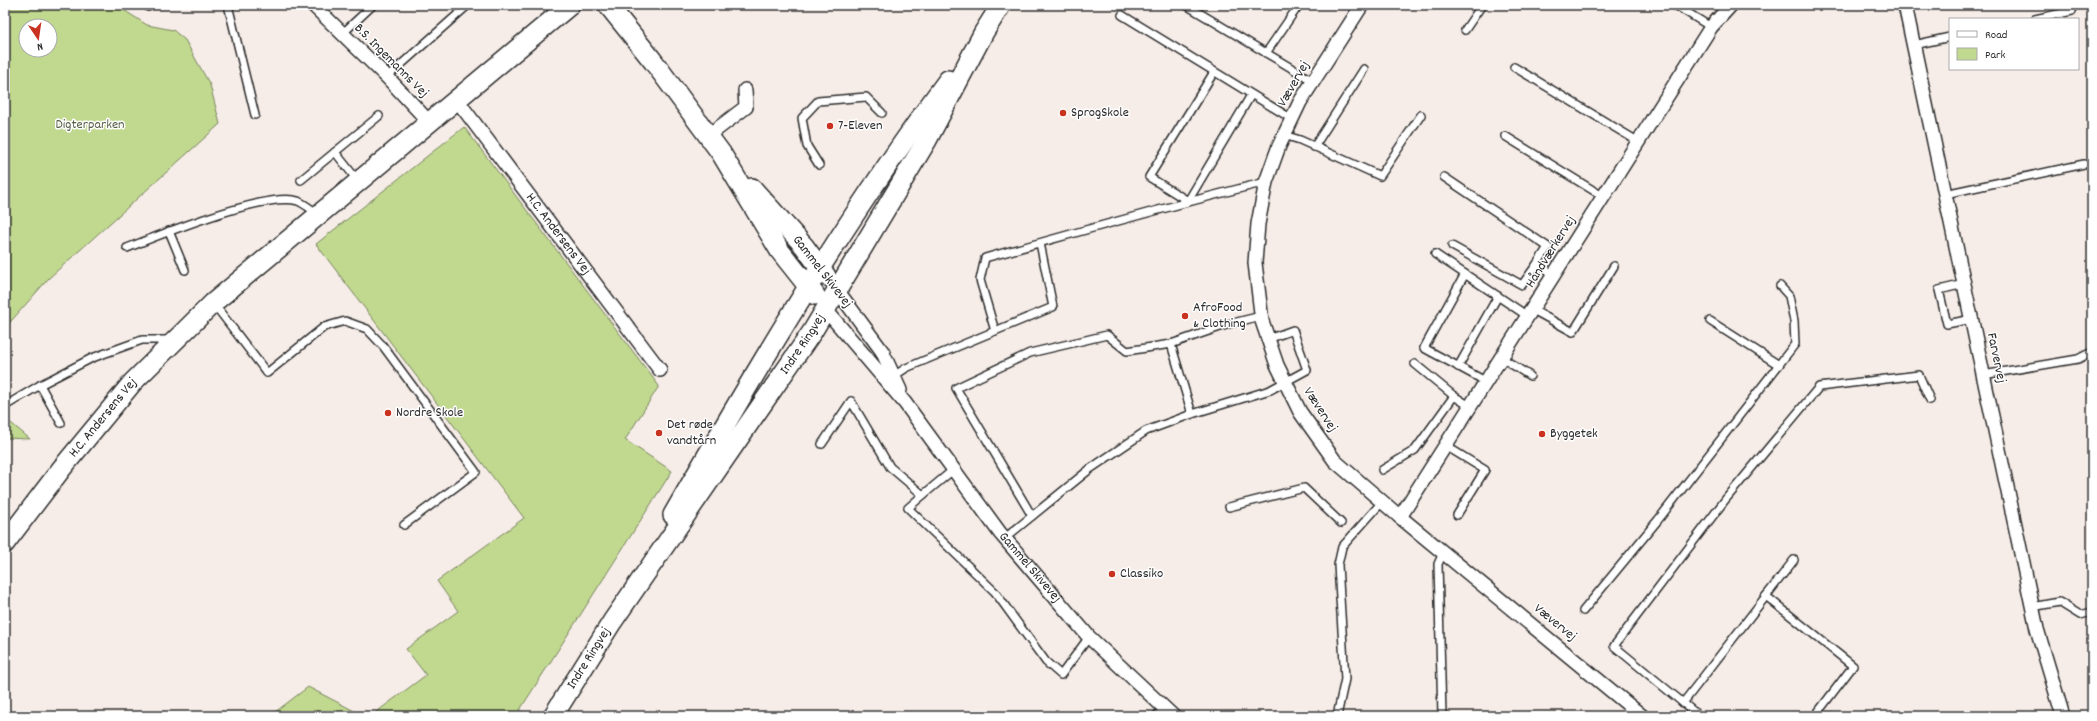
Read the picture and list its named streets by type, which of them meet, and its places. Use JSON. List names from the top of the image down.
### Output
{
  "streets": {
    "street": [
      "B.S. Ingemanns Vej",
      "Vævervej",
      "H.C. Andersens Vej",
      "Håndværkervej",
      "Gammel Skivevej",
      "Indre Ringvej",
      "Farvervej"
    ]
  },
  "crossings": [
    ["B.S. Ingemanns Vej", "H.C. Andersens Vej"],
    ["Vævervej", "Håndværkervej"],
    ["Gammel Skivevej", "Indre Ringvej"]
  ],
  "parks": ["Digterparken"],
  "places": [
    "SprogSkole",
    "7-Eleven",
    "AfroFood & Clothing",
    "Nordre Skole",
    "Det røde vandtårn",
    "Byggetek",
    "Classiko"
  ],
  "legend": ["Road", "Park"],
  "north": "bottom"
}
